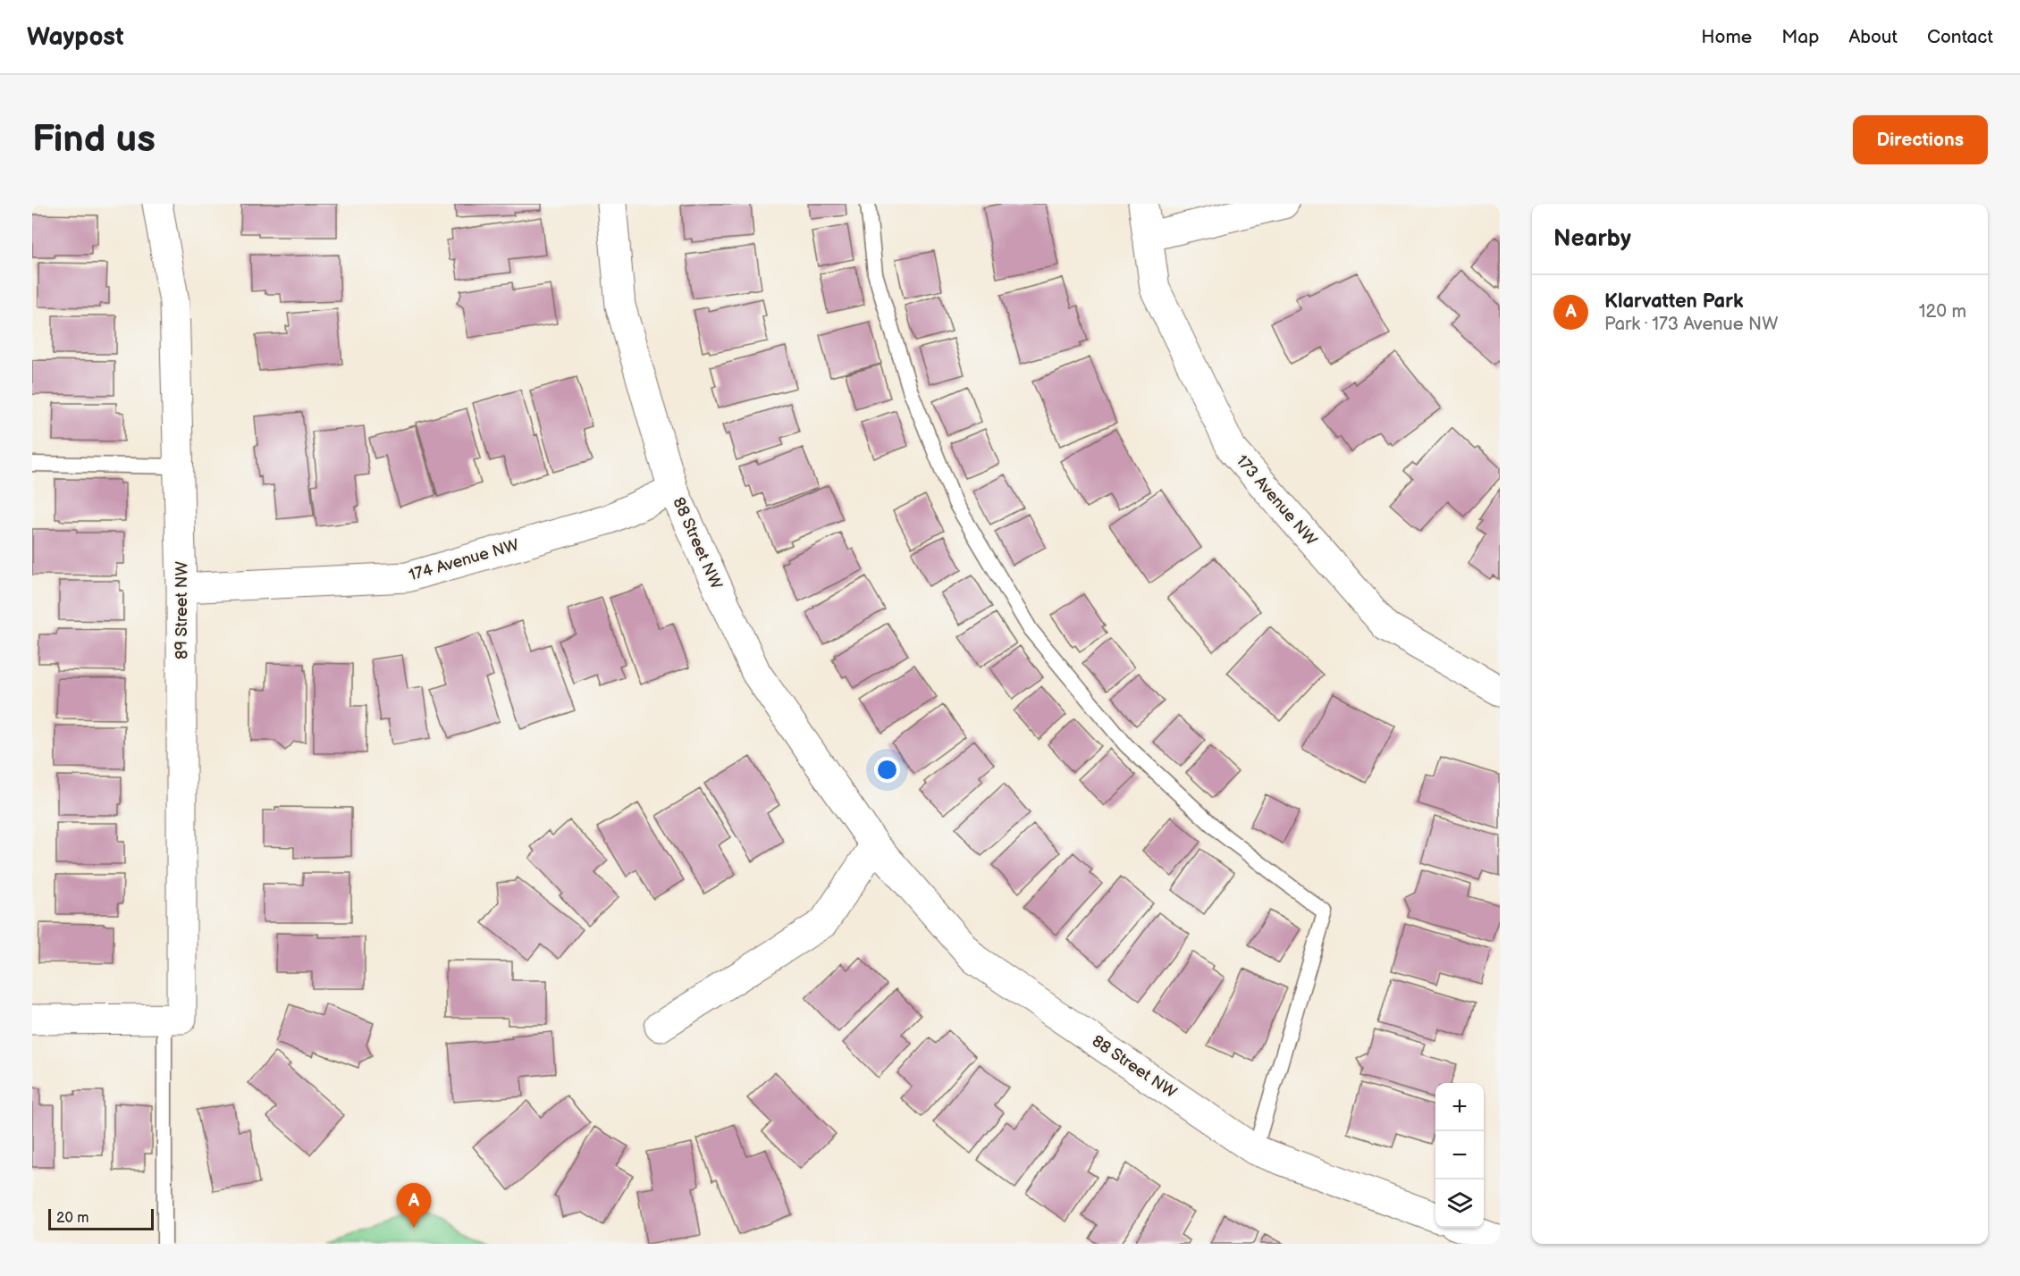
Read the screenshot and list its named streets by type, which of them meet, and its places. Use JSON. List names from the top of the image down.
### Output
{
  "streets": {
    "street": [
      "173 Avenue NW",
      "88 Street NW",
      "174 Avenue NW",
      "89 Street NW"
    ]
  },
  "crossings": [
    ["88 Street NW", "174 Avenue NW"],
    ["174 Avenue NW", "89 Street NW"]
  ],
  "scale_bar": "20 m",
  "page": {
    "header": "Waypost",
    "nav": [
      "Home",
      "Map",
      "About",
      "Contact"
    ],
    "buttons": "Directions",
    "title": "Find us",
    "heading": "Nearby",
    "list": [
      {
        "mark": "A",
        "name": "Klarvatten Park",
        "note": "Park · 173 Avenue NW",
        "value": "120 m"
      }
    ],
    "map_buttons": ["+", "−"],
    "pins": "A",
    "scale": "20 m"
  }
}
